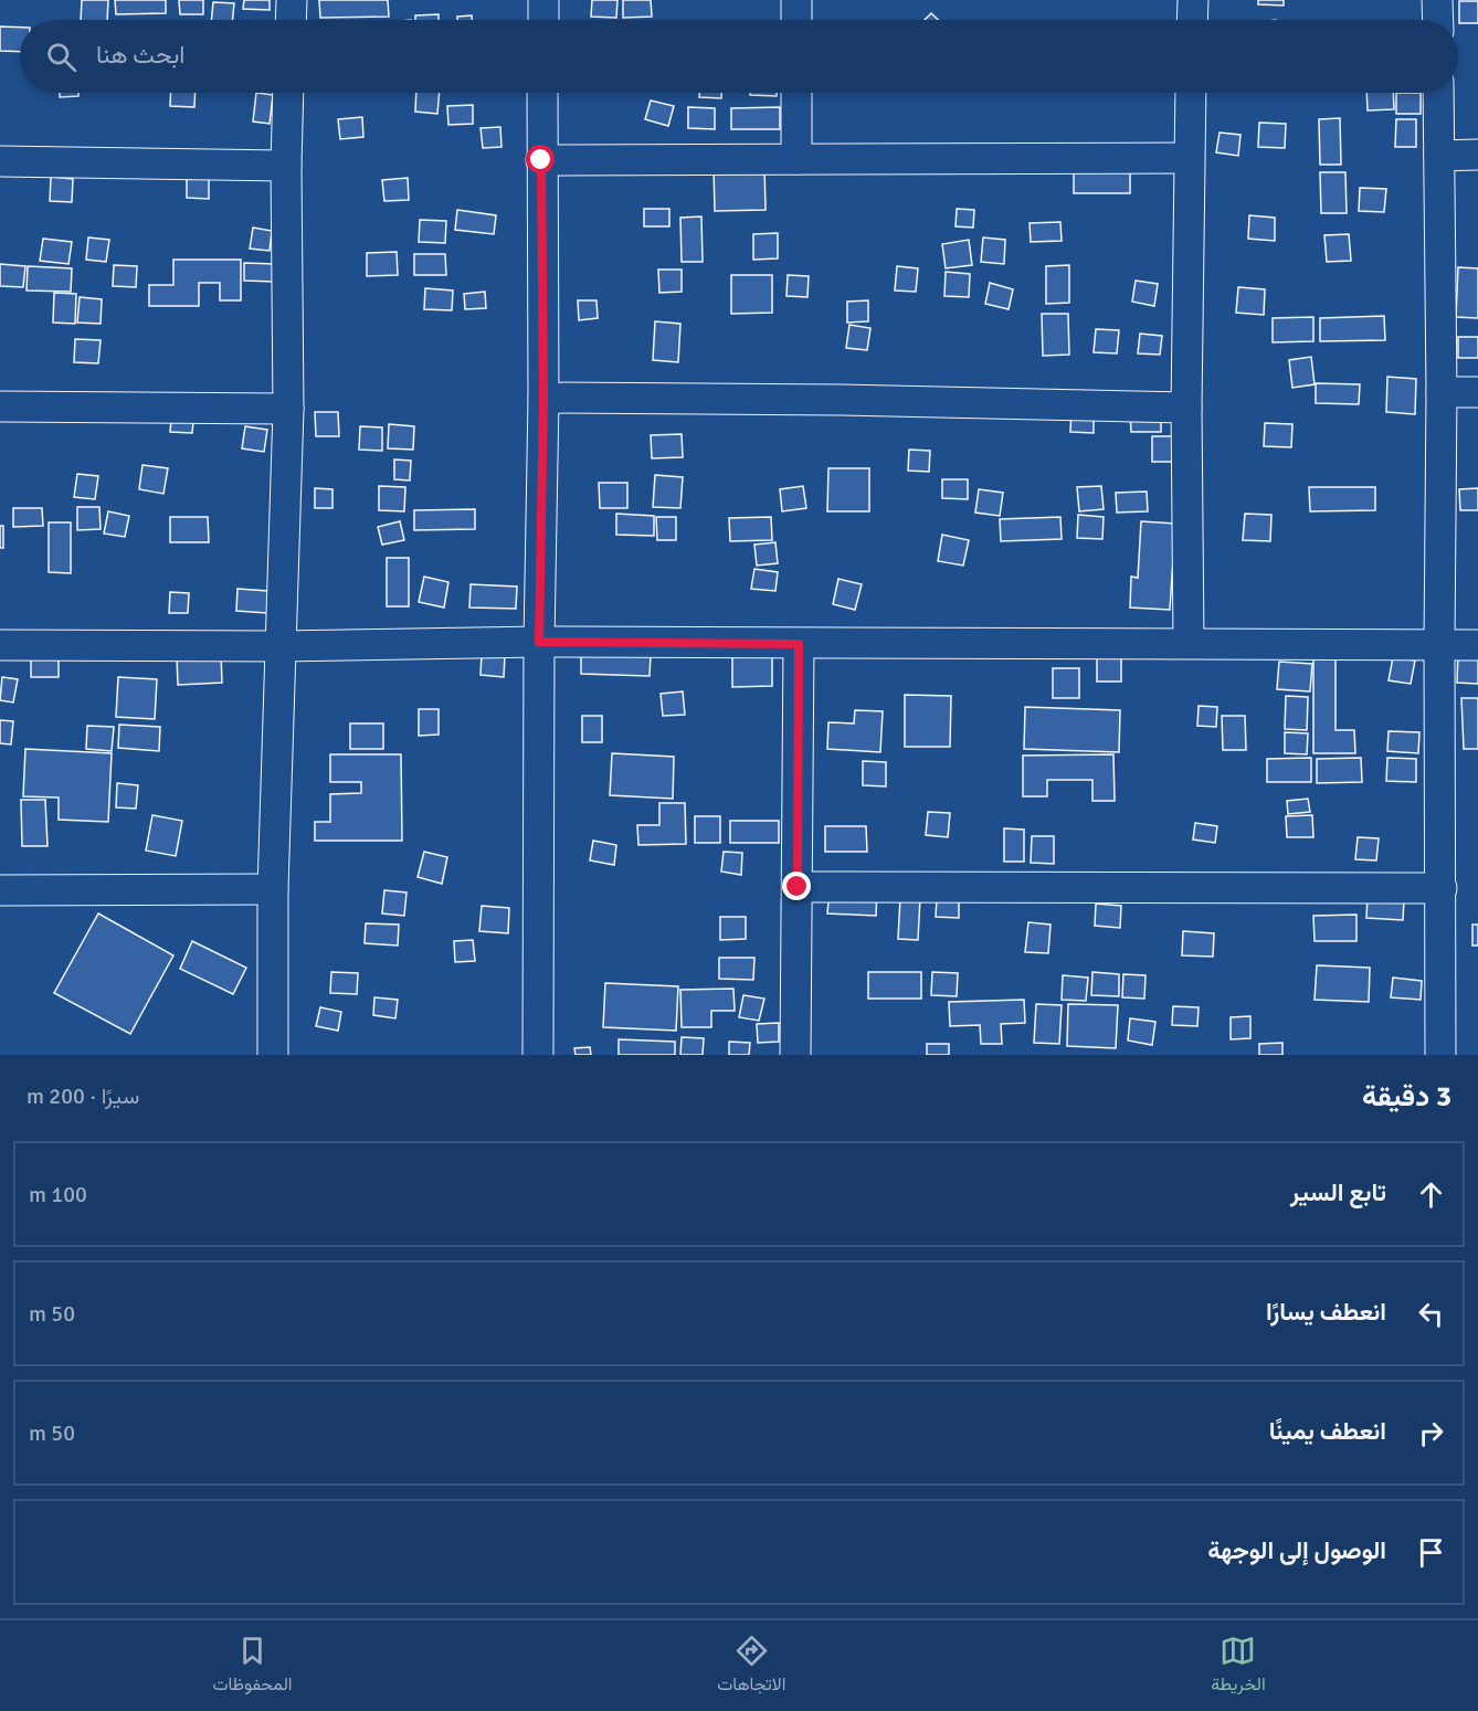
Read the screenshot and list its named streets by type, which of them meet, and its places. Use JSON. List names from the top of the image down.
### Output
{
  "page": {
    "search": "ابحث هنا",
    "heading": ["3 دقيقة", "سيرًا · 200 m"],
    "list": [
      ["تابع السير", "100 m"],
      ["انعطف يسارًا", "50 m"],
      ["انعطف يمينًا", "50 m"],
      "الوصول إلى الوجهة"
    ],
    "nav": ["الخريطة", "الاتجاهات", "المحفوظات"]
  }
}
